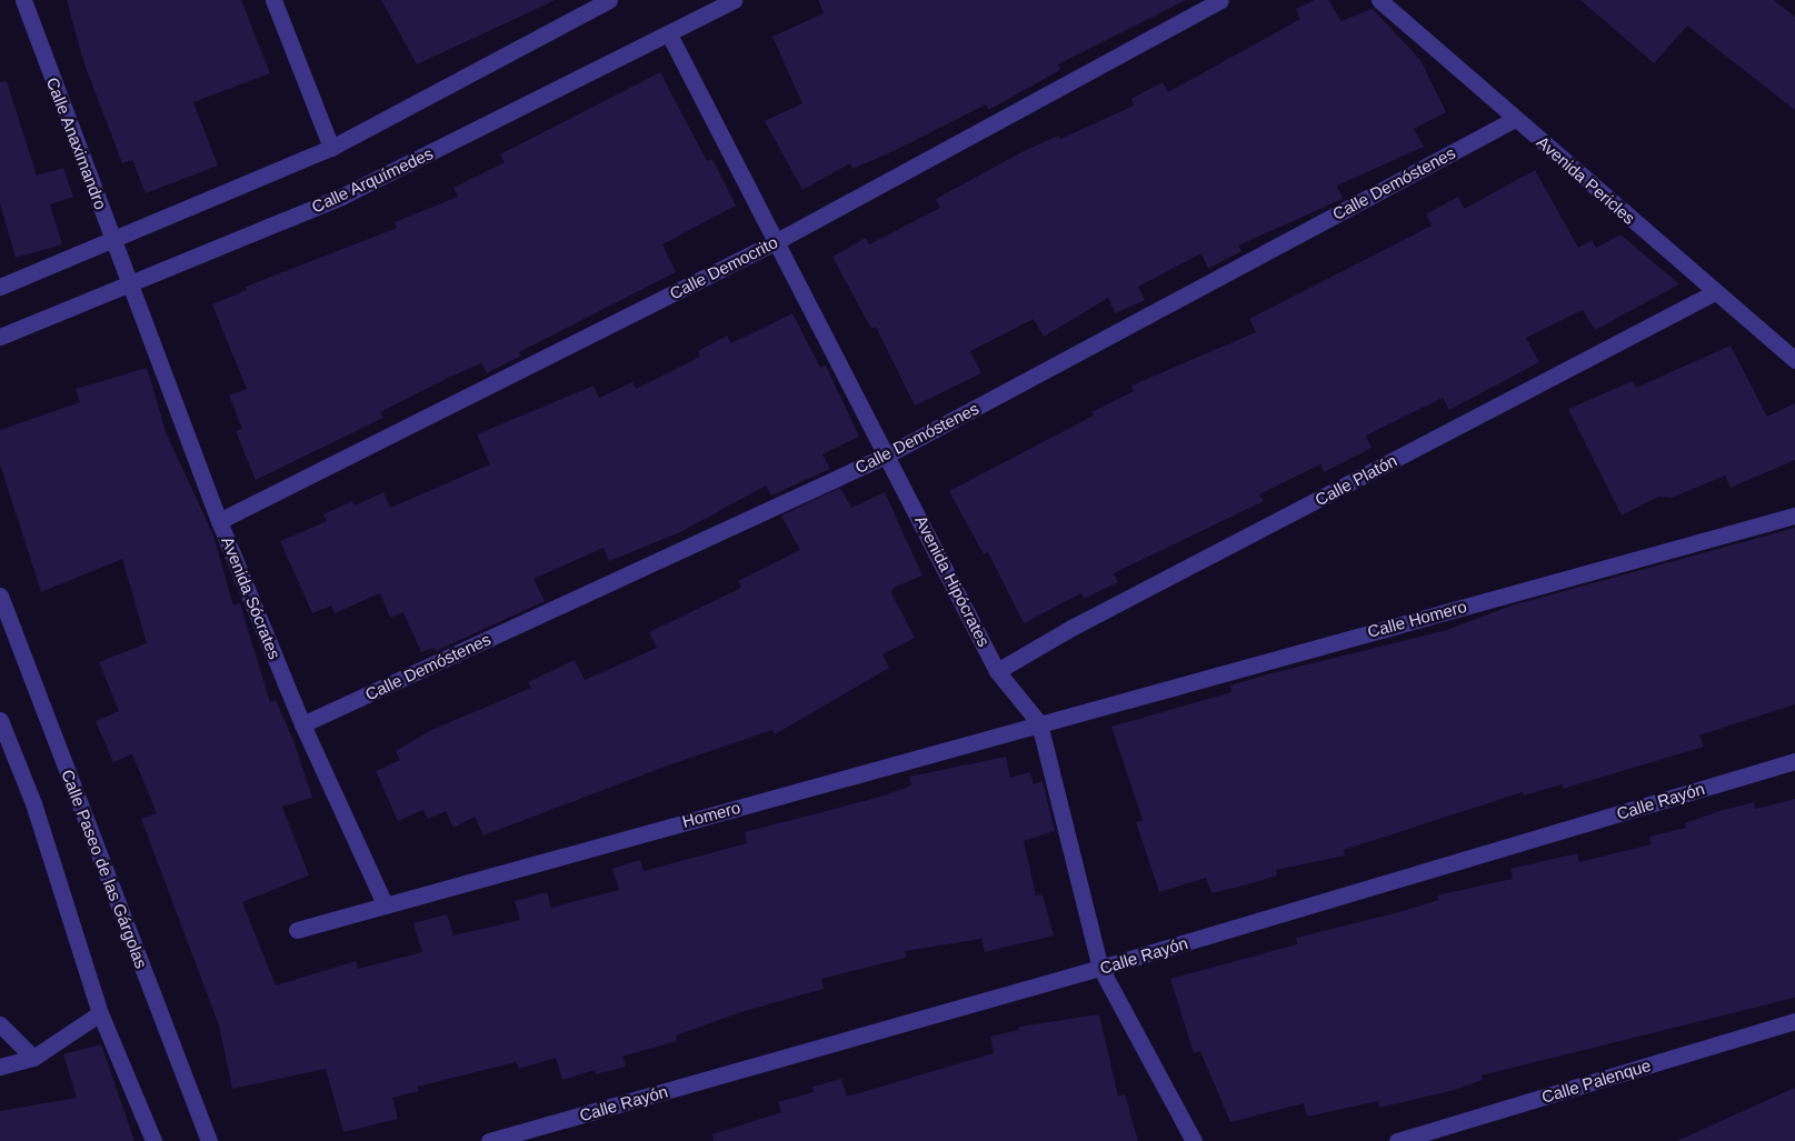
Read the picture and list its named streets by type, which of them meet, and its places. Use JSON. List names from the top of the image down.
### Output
{
  "streets": {
    "street": [
      "Calle Anaximandro",
      "Calle Arquímedes",
      "Avenida Pericles",
      "Calle Demóstenes",
      "Calle Democrito",
      "Calle Platón",
      "Avenida Hipócrates",
      "Avenida Sócrates",
      "Calle Homero",
      "Calle Rayón",
      "Homero",
      "Calle Paseo de las Gárgolas",
      "Calle Palenque"
    ]
  },
  "crossings": [
    ["Calle Anaximandro", "Calle Arquímedes"],
    ["Calle Anaximandro", "Avenida Sócrates"],
    ["Calle Arquímedes", "Avenida Hipócrates"],
    ["Calle Arquímedes", "Avenida Sócrates"],
    ["Avenida Pericles", "Calle Demóstenes"],
    ["Avenida Pericles", "Calle Platón"],
    ["Calle Demóstenes", "Avenida Hipócrates"],
    ["Calle Demóstenes", "Avenida Sócrates"],
    ["Calle Democrito", "Avenida Hipócrates"],
    ["Calle Democrito", "Avenida Sócrates"],
    ["Calle Platón", "Avenida Hipócrates"],
    ["Avenida Hipócrates", "Calle Homero"],
    ["Avenida Hipócrates", "Calle Rayón"],
    ["Avenida Hipócrates", "Homero"],
    ["Avenida Sócrates", "Homero"],
    ["Calle Homero", "Homero"]
  ]
}
